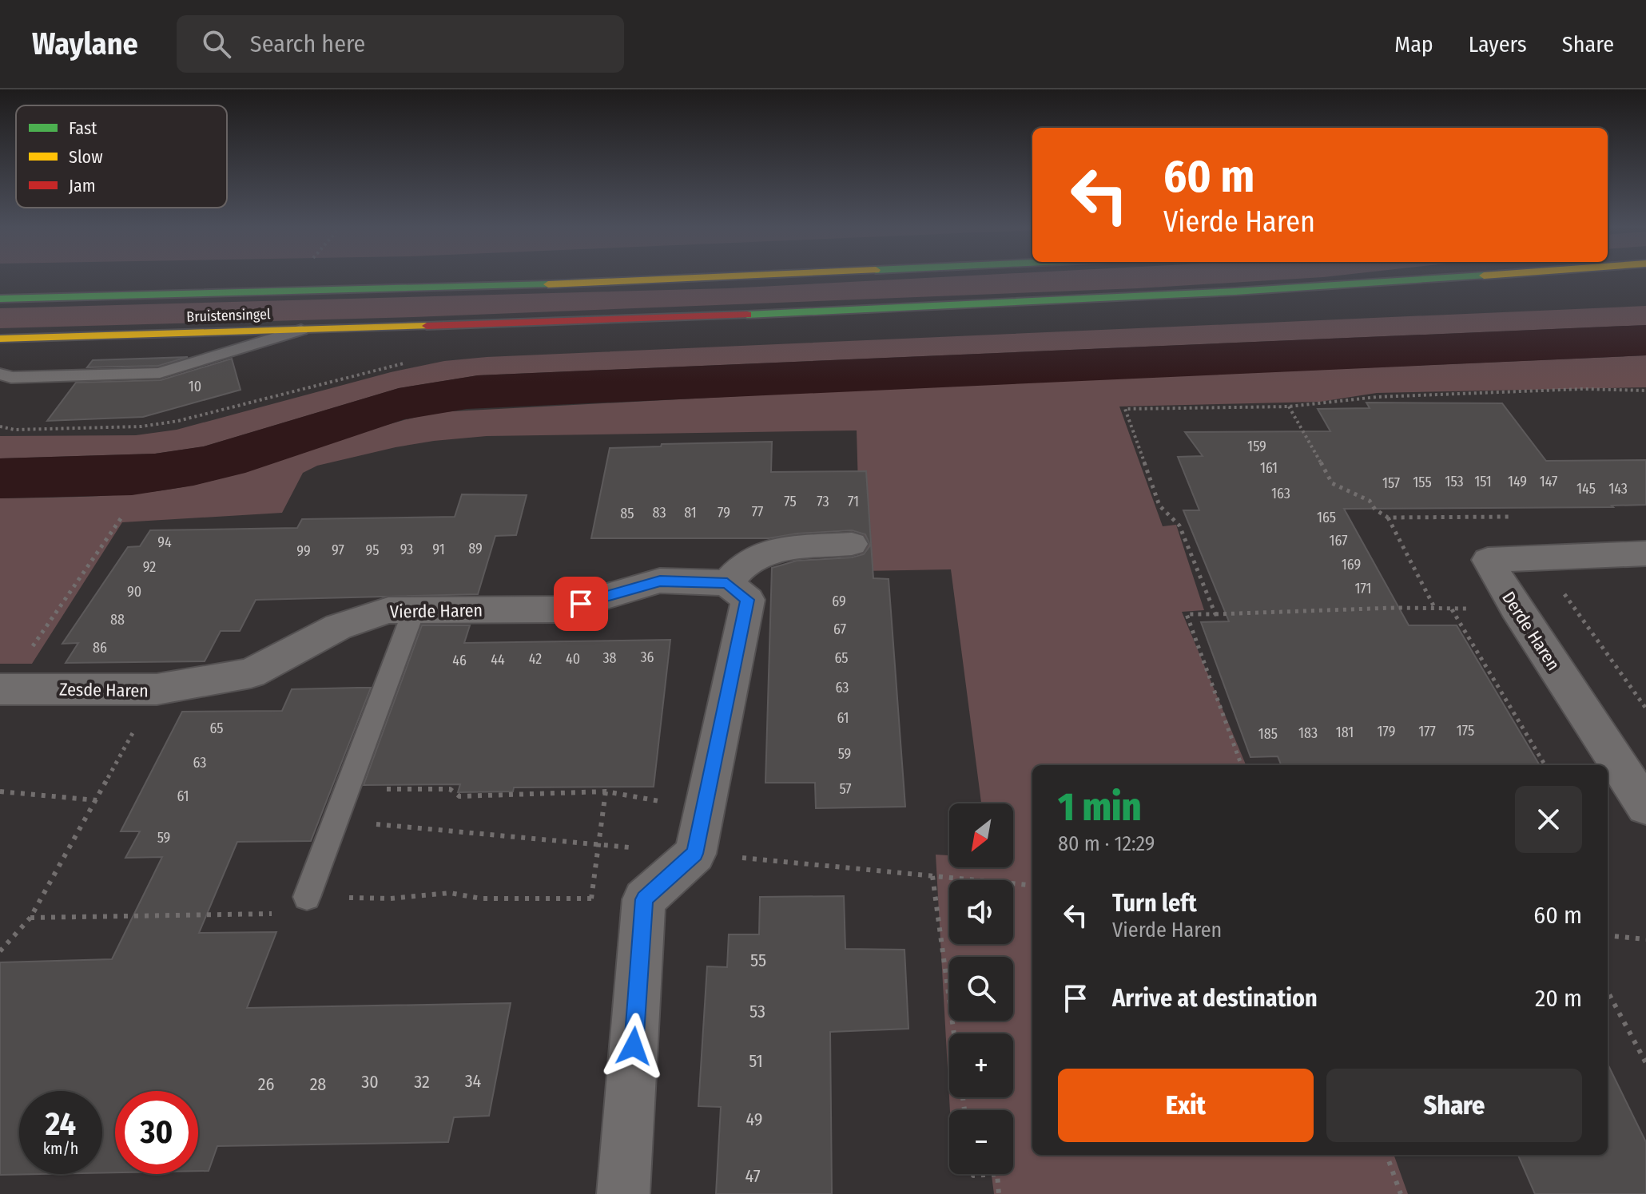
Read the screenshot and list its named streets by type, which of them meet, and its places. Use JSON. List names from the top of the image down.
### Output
{
  "streets": {
    "main road": ["Bruistensingel"],
    "street": ["Vierde Haren", "Derde Haren", "Zesde Haren"]
  },
  "crossings": [
    ["Vierde Haren", "Zesde Haren"]
  ],
  "house_numbers": [
    "10",
    "159",
    "161",
    "153",
    "151",
    "149",
    "147",
    "155",
    "157",
    "145",
    "143",
    "163",
    "75",
    "73",
    "71",
    "77",
    "83",
    "81",
    "79",
    "85",
    "165",
    "167",
    "94",
    "89",
    "93",
    "91",
    "97",
    "95",
    "99",
    "169",
    "92",
    "171",
    "90",
    "69",
    "88",
    "67",
    "86",
    "36",
    "38",
    "65",
    "42",
    "40",
    "44",
    "46",
    "63",
    "61",
    "65",
    "175",
    "179",
    "177",
    "181",
    "183",
    "185",
    "59",
    "63",
    "57",
    "61",
    "59",
    "55",
    "53",
    "51",
    "34",
    "30",
    "32",
    "26",
    "28",
    "49",
    "47"
  ],
  "legend": ["Fast", "Slow", "Jam"],
  "north": "bottom left",
  "page": {
    "header": "Waylane",
    "search": "Search here",
    "nav": ["Map", "Layers", "Share"],
    "turn": ["60 m", "Vierde Haren"],
    "heading": ["1 min", "80 m · 12:29"],
    "map_buttons": ["+", "−"],
    "list": [
      {
        "name": "Turn left",
        "note": "Vierde Haren",
        "value": "60 m"
      },
      {
        "name": "Arrive at destination",
        "value": "20 m"
      }
    ],
    "buttons": ["Exit", "Share"],
    "speed": "24 km/h",
    "limit": "30"
  }
}
